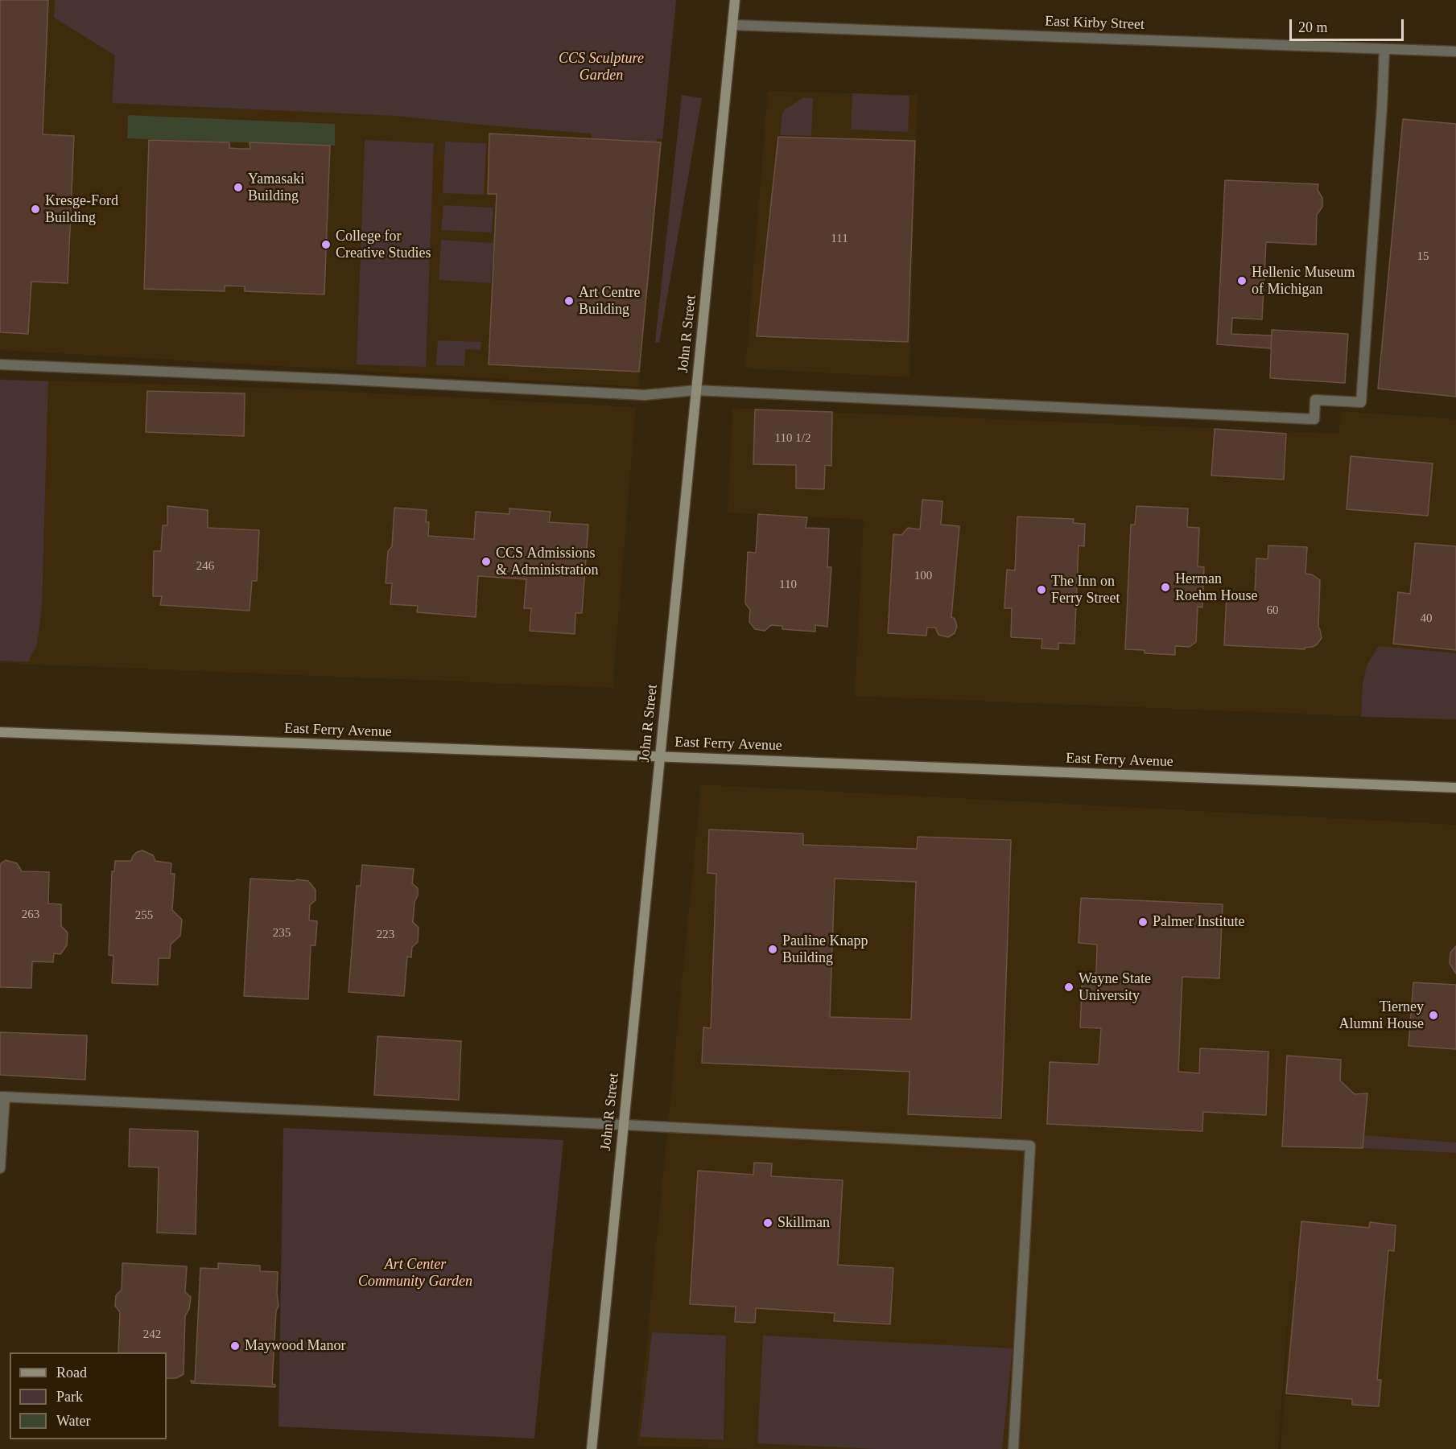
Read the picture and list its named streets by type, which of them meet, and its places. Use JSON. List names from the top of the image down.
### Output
{
  "streets": {
    "street": ["East Kirby Street", "John R Street", "East Ferry Avenue"]
  },
  "crossings": [
    ["East Kirby Street", "John R Street"],
    ["John R Street", "East Ferry Avenue"]
  ],
  "parks": ["CCS Sculpture Garden", "Art Center Community Garden"],
  "places": [
    "Yamasaki Building",
    "Kresge-Ford Building",
    "College for Creative Studies",
    "Hellenic Museum of Michigan",
    "Art Centre Building",
    "CCS Admissions & Administration",
    "Herman Roehm House",
    "The Inn on Ferry Street",
    "Palmer Institute",
    "Pauline Knapp Building",
    "Wayne State University",
    "Tierney Alumni House",
    "Skillman",
    "Maywood Manor"
  ],
  "house_numbers": [
    "111",
    "15",
    "110 1/2",
    "246",
    "100",
    "110",
    "60",
    "40",
    "263",
    "255",
    "235",
    "223",
    "242"
  ],
  "legend": ["Road", "Park", "Water"],
  "scale_bar": "20 m"
}
